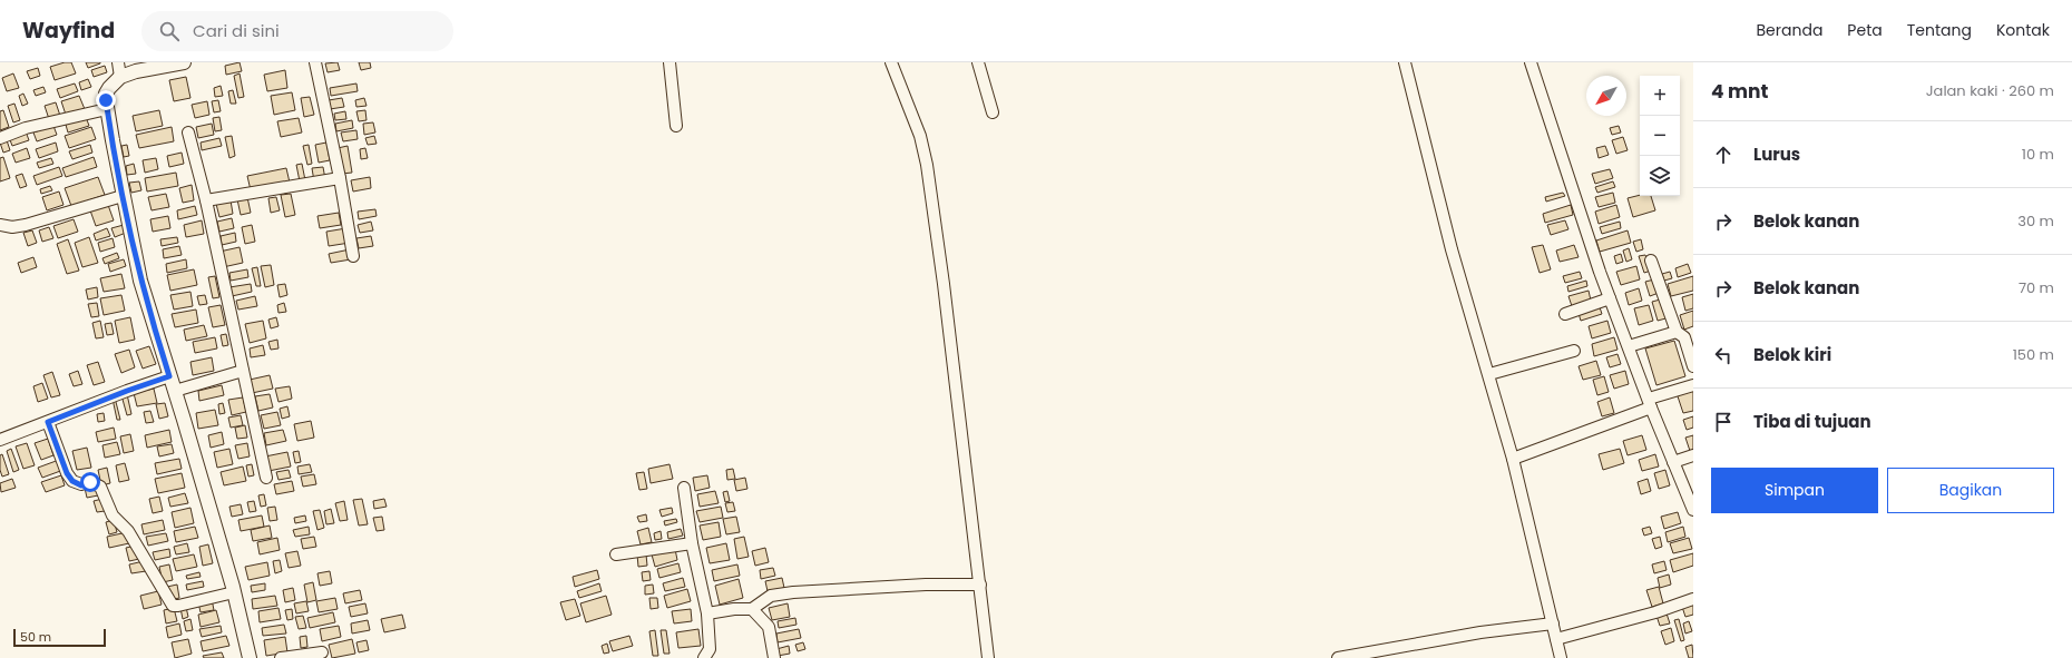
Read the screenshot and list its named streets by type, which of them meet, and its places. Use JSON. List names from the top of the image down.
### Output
{
  "scale_bar": "50 m",
  "north": "bottom left",
  "page": {
    "header": "Wayfind",
    "search": "Cari di sini",
    "nav": [
      "Beranda",
      "Peta",
      "Tentang",
      "Kontak"
    ],
    "heading": ["4 mnt", "Jalan kaki · 260 m"],
    "map_buttons": ["+", "−"],
    "list": [
      ["Lurus", "10 m"],
      ["Belok kanan", "30 m"],
      ["Belok kanan", "70 m"],
      ["Belok kiri", "150 m"],
      "Tiba di tujuan"
    ],
    "buttons": ["Simpan", "Bagikan"],
    "scale": "50 m"
  }
}
